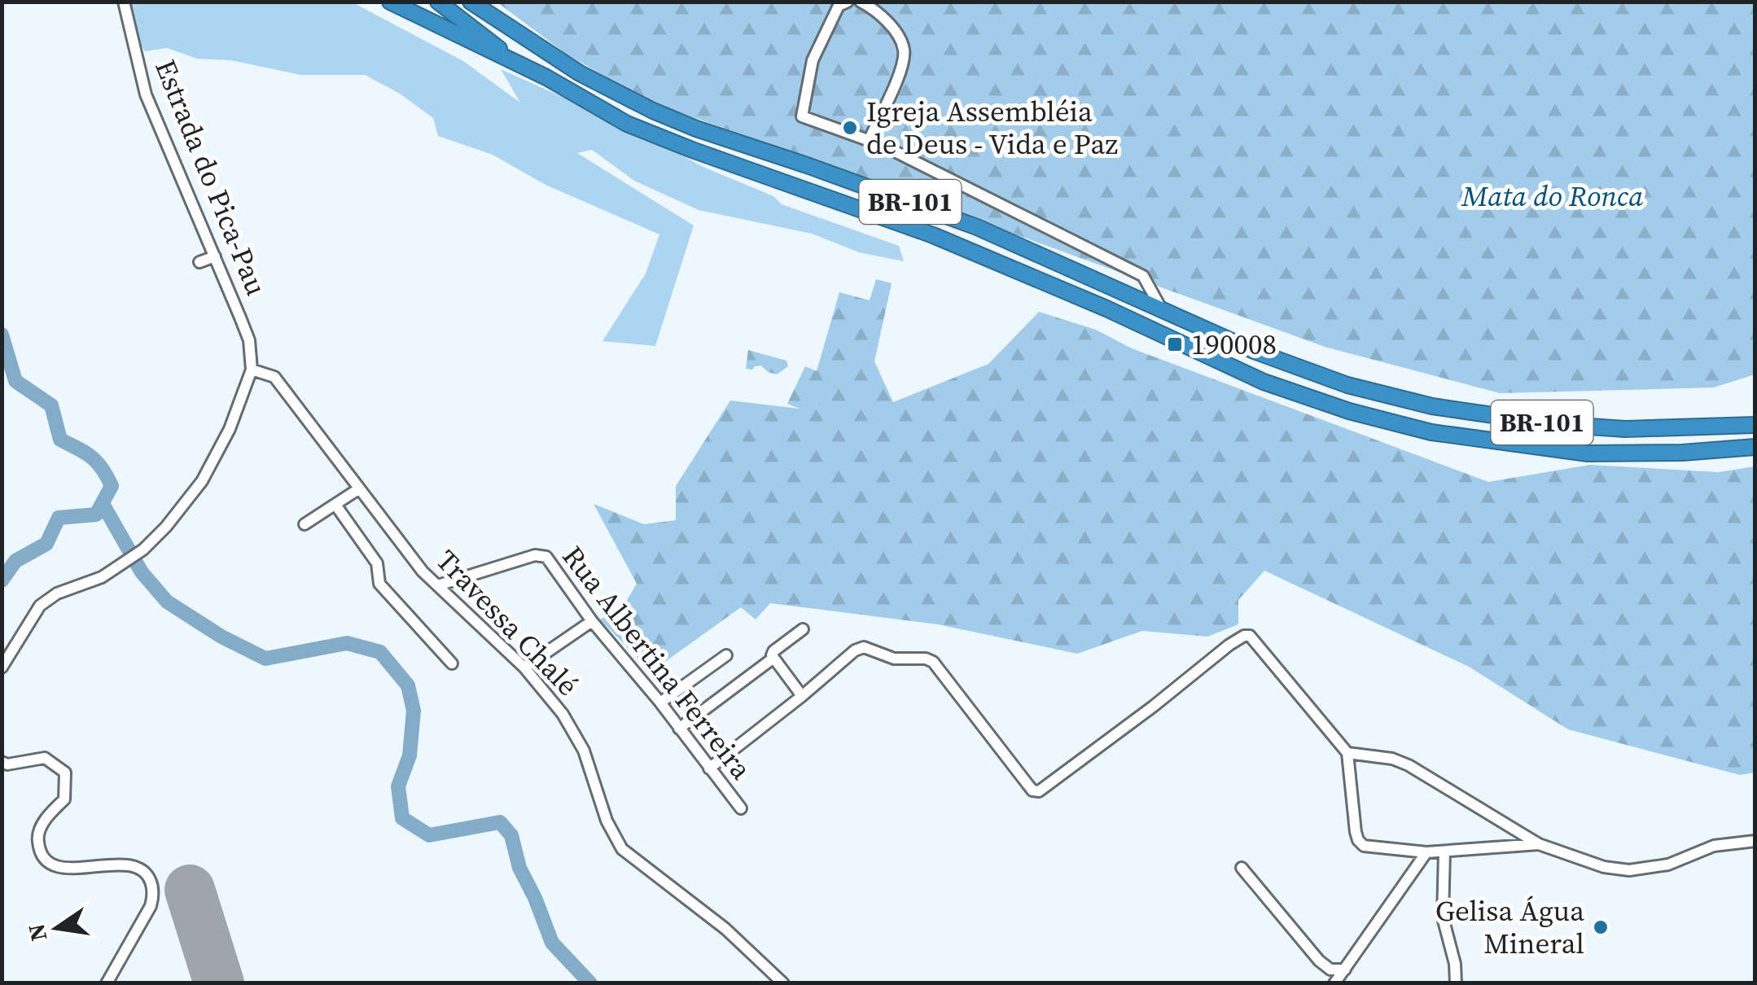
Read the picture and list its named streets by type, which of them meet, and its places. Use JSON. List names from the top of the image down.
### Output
{
  "streets": {
    "highway": ["BR-101"],
    "street": ["Estrada do Pica-Pau", "Travessa Chalé", "Rua Albertina Ferreira"]
  },
  "crossings": [
    ["Estrada do Pica-Pau", "Travessa Chalé"],
    ["Travessa Chalé", "Rua Albertina Ferreira"]
  ],
  "parks": ["Mata do Ronca"],
  "places": {
    "other": ["Igreja Assembléia de Deus - Vida e Paz", "Gelisa Água Mineral"],
    "transit": ["190008"]
  },
  "north": "left"
}
